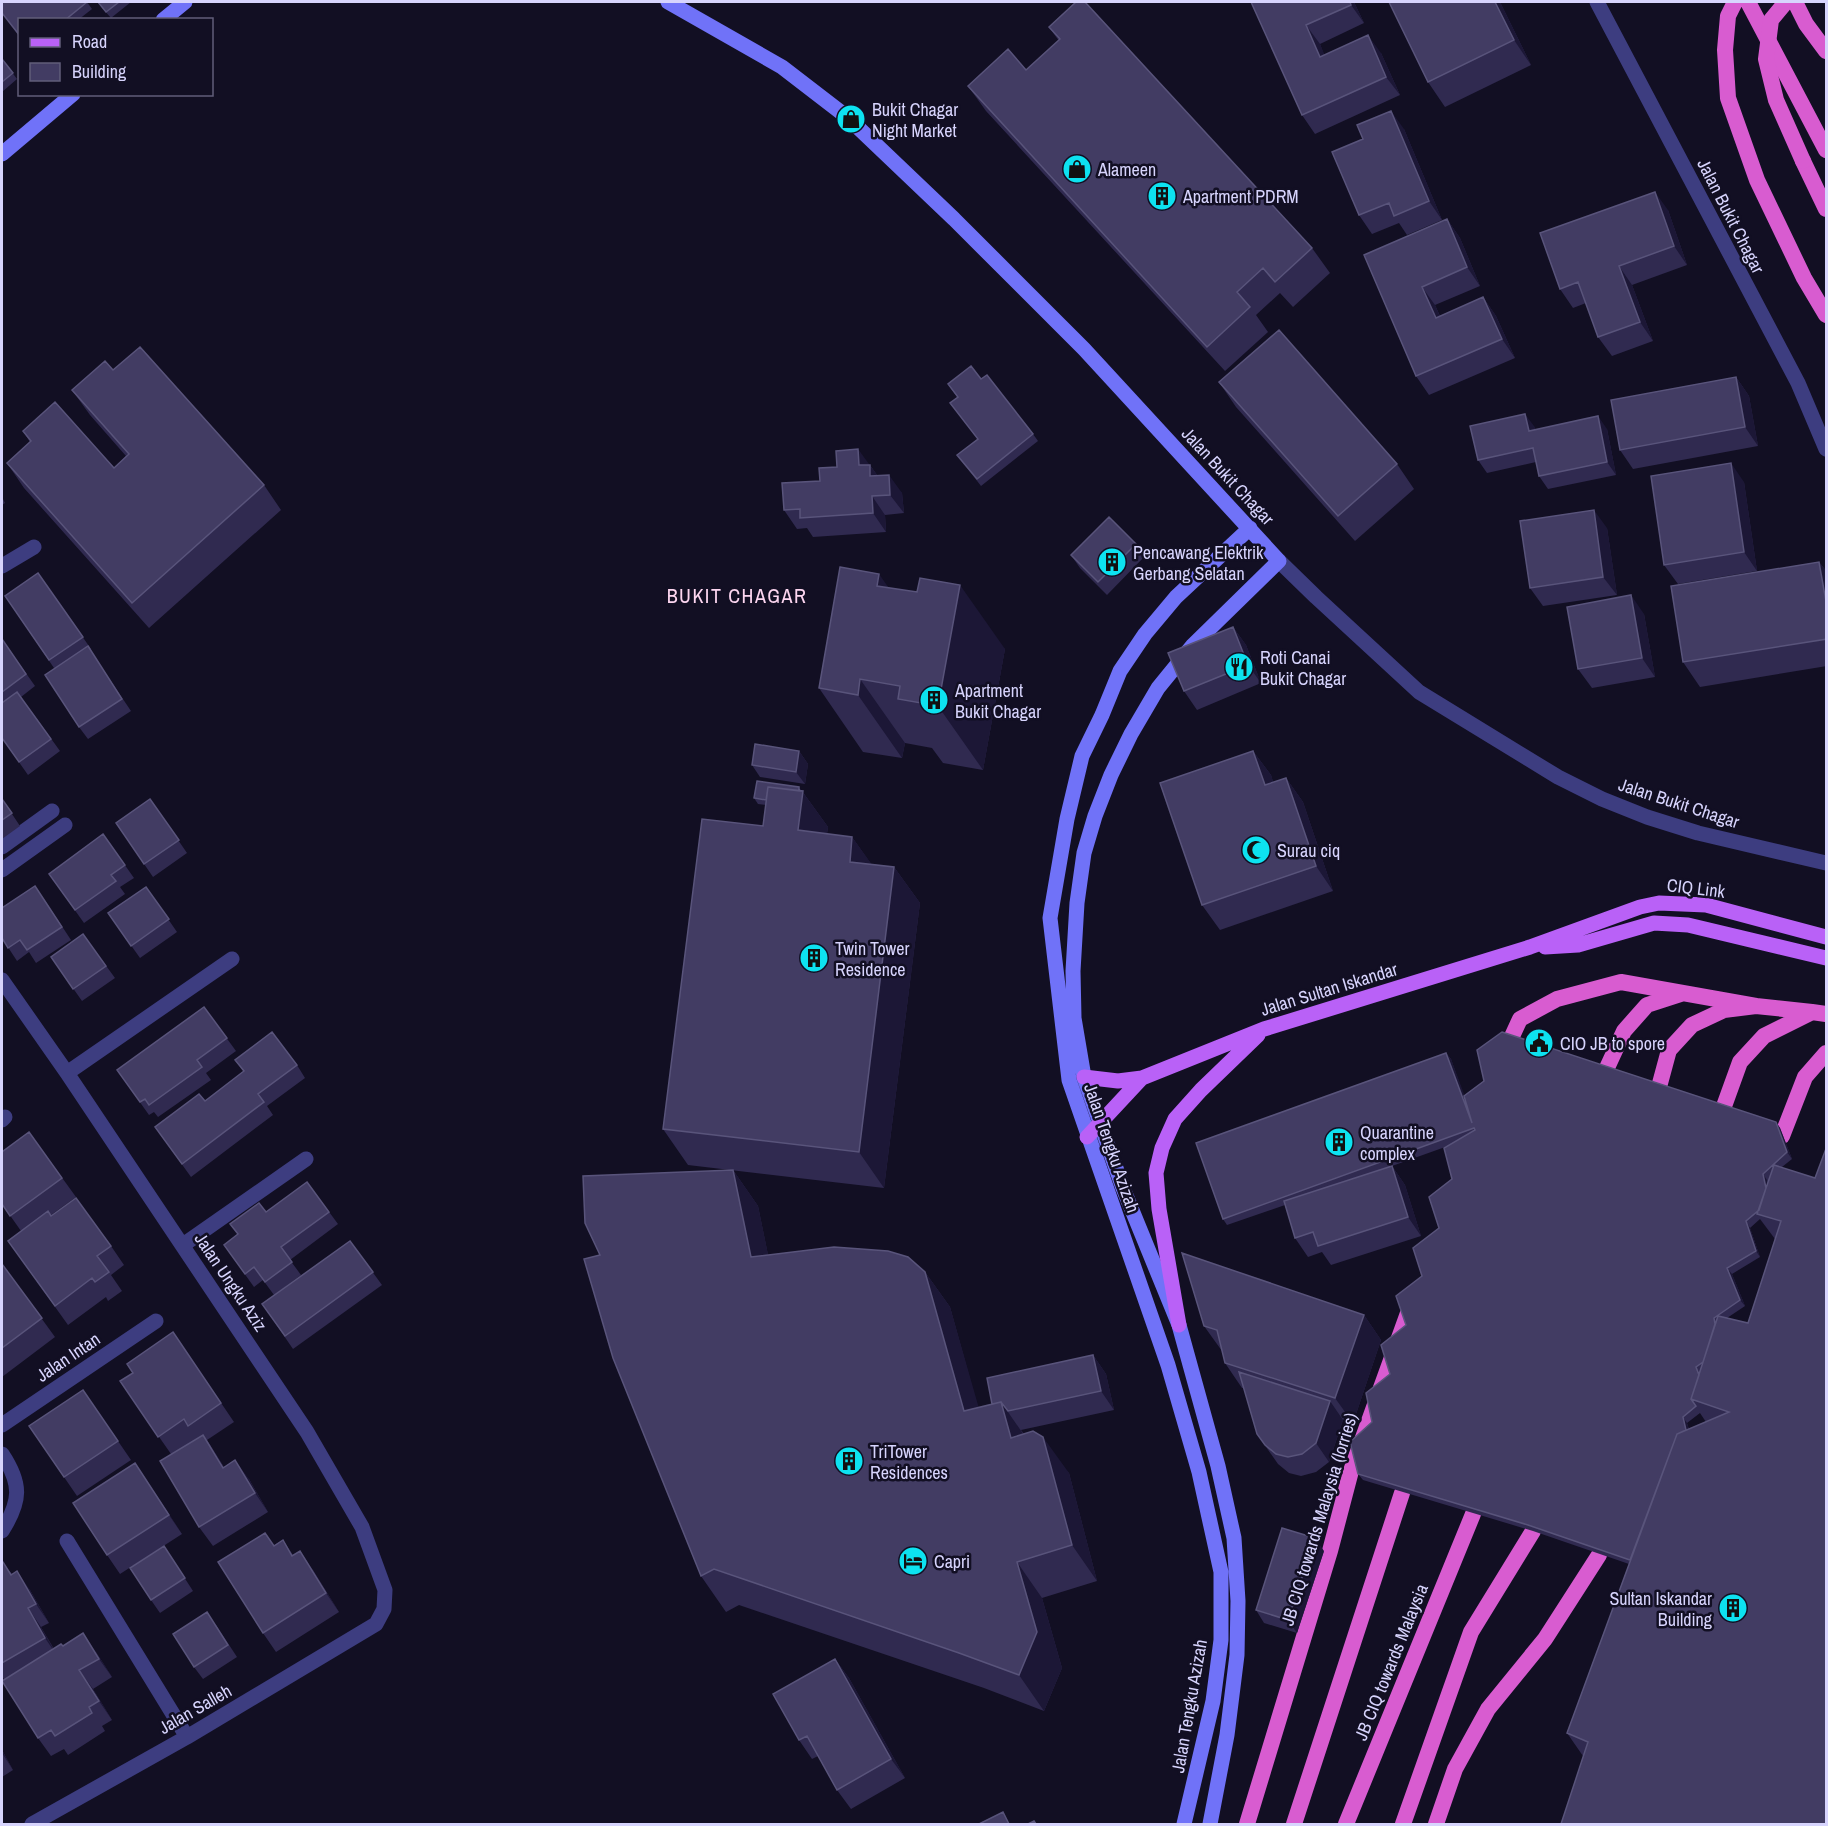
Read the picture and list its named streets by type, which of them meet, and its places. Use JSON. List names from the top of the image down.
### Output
{
  "streets": {
    "highway": ["JB CIQ towards Malaysia (lorries)", "JB CIQ towards Malaysia"],
    "main road": [
      "Jalan Bukit Chagar",
      "CIQ Link",
      "Jalan Sultan Iskandar",
      "Jalan Tengku Azizah"
    ],
    "street": ["Jalan Ungku Aziz", "Jalan Intan", "Jalan Salleh"]
  },
  "crossings": [
    ["Jalan Bukit Chagar", "Jalan Tengku Azizah"],
    ["CIQ Link", "Jalan Sultan Iskandar"],
    ["Jalan Sultan Iskandar", "Jalan Tengku Azizah"],
    ["Jalan Ungku Aziz", "Jalan Salleh"]
  ],
  "districts": ["BUKIT CHAGAR"],
  "places": {
    "shop": ["Bukit Chagar Night Market", "Alameen"],
    "building": [
      "Apartment PDRM",
      "Pencawang Elektrik Gerbang Selatan",
      "Apartment Bukit Chagar",
      "Twin Tower Residence",
      "Quarantine complex",
      "TriTower Residences",
      "Sultan Iskandar Building"
    ],
    "restaurant": ["Roti Canai Bukit Chagar"],
    "mosque": ["Surau ciq"],
    "public building": ["CIO JB to spore"],
    "hotel": ["Capri"]
  },
  "legend": ["Road", "Building"]
}
